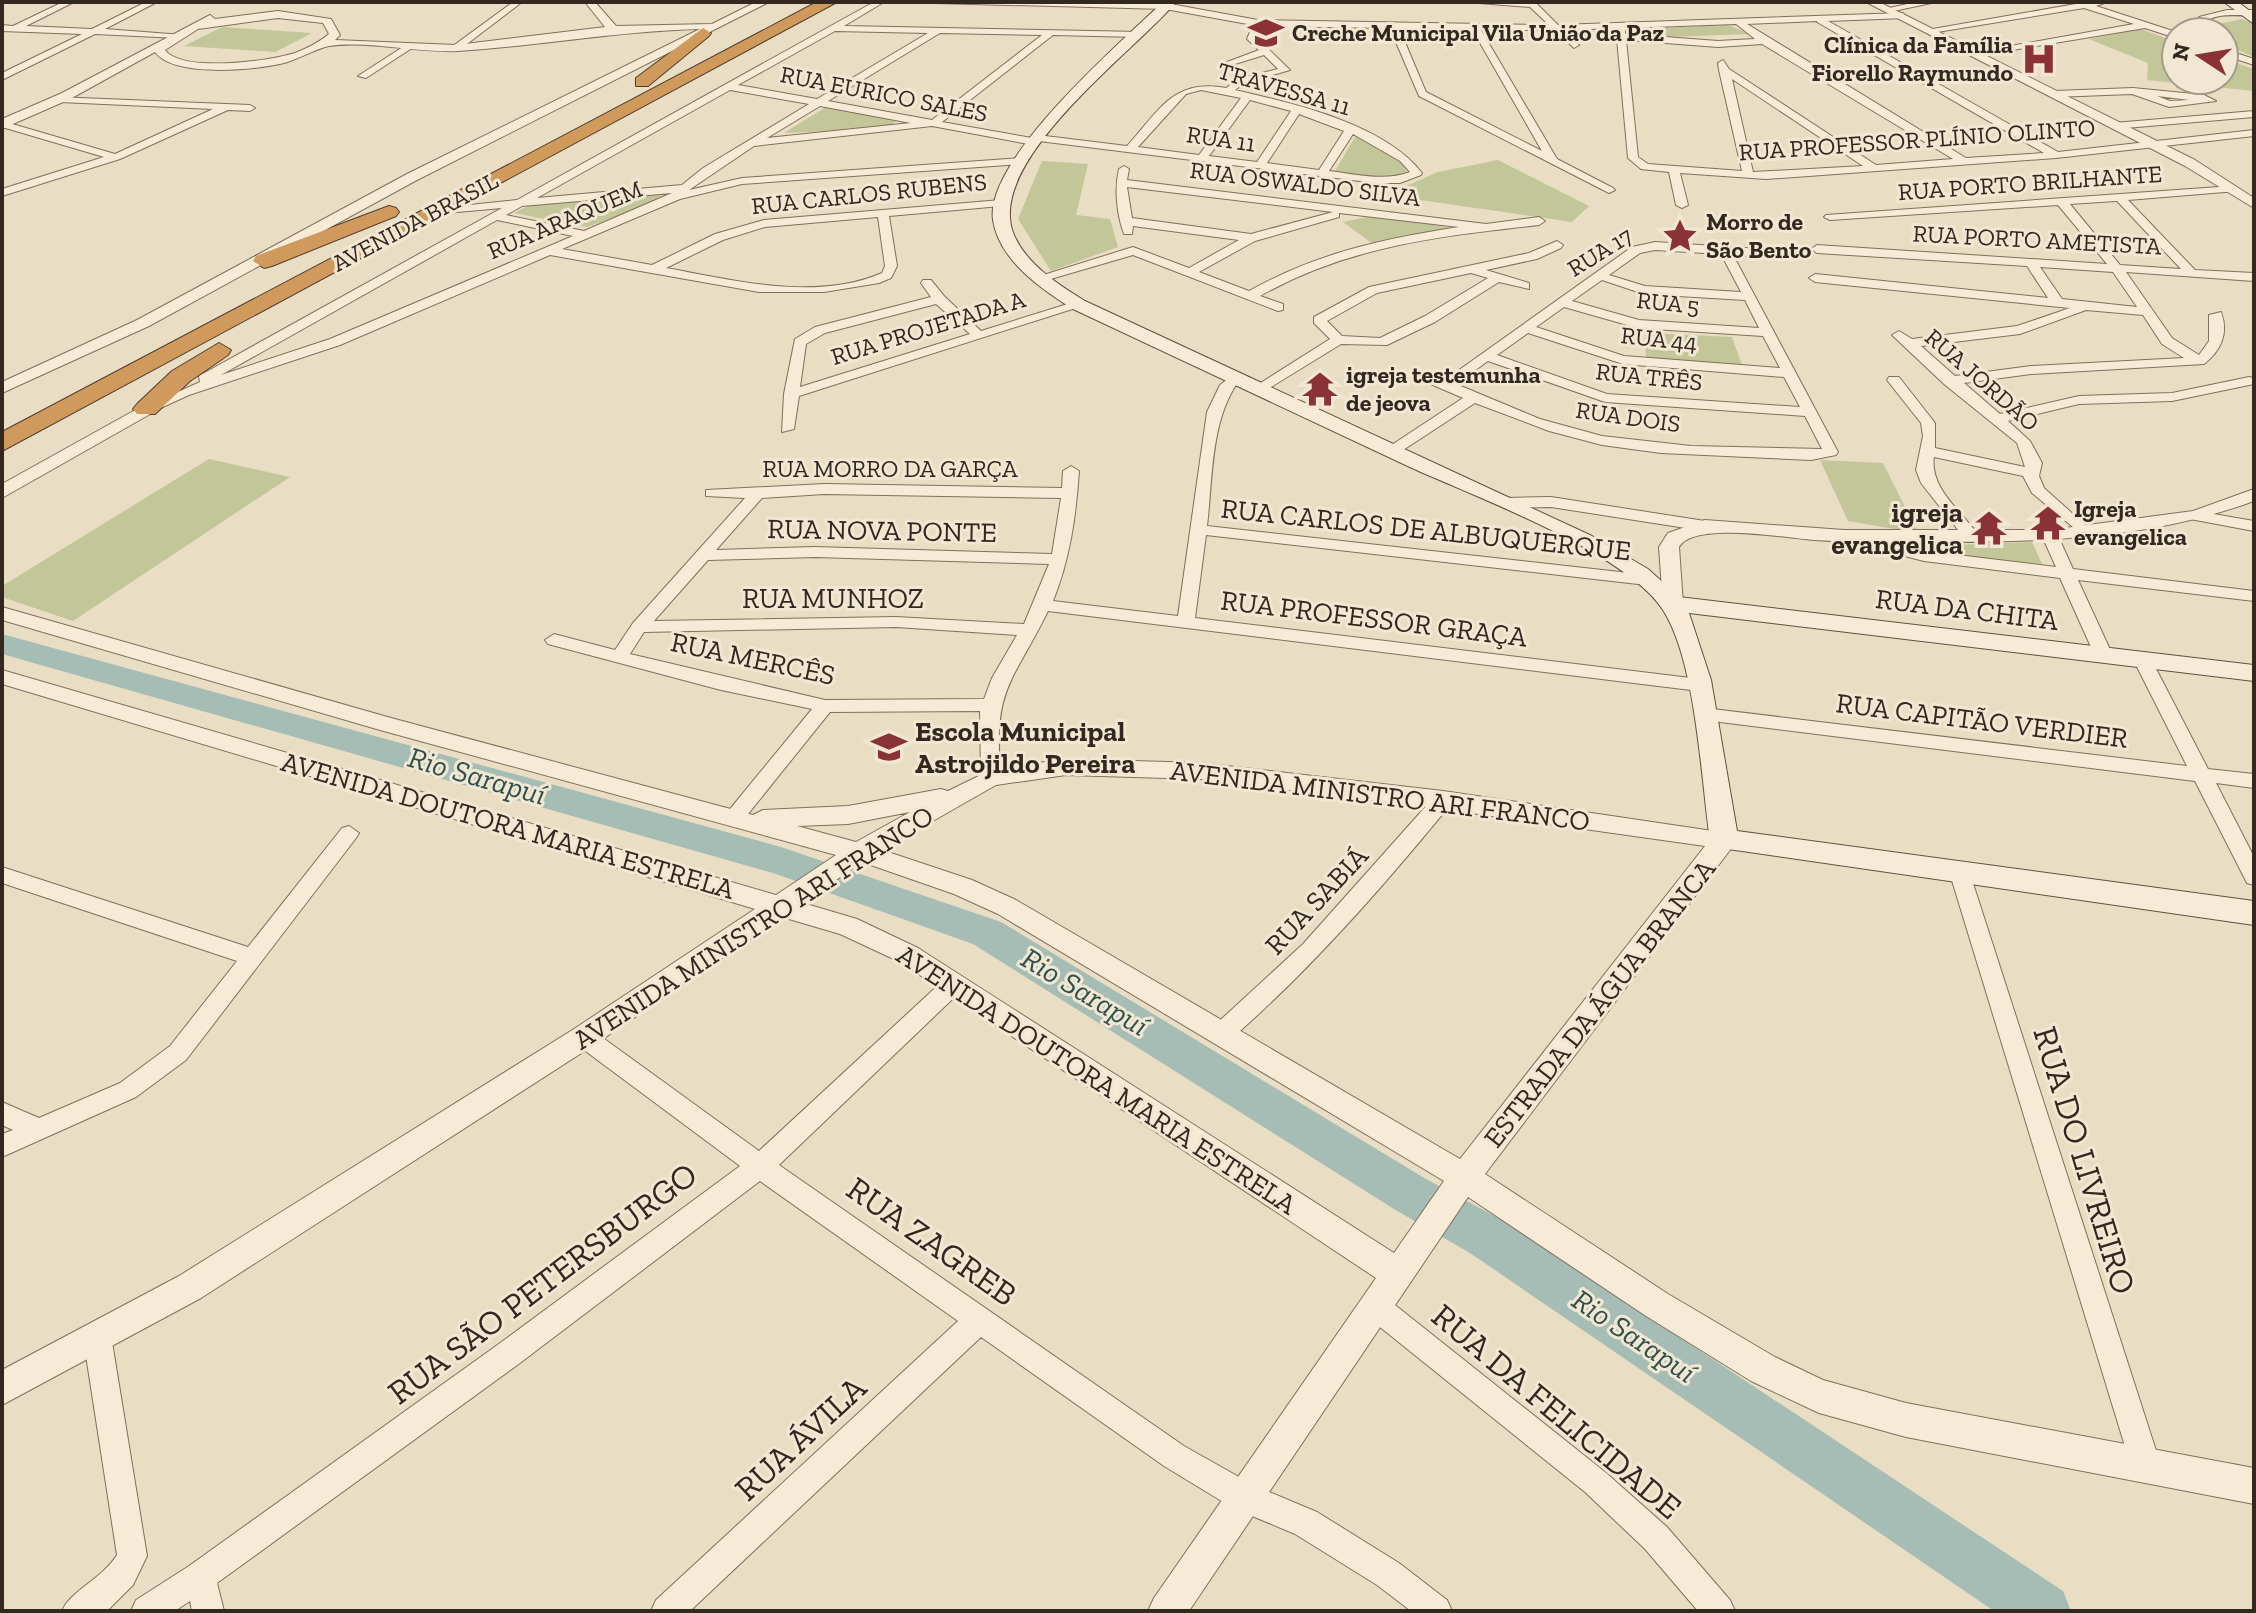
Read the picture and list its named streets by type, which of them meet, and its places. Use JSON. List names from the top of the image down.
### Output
{
  "streets": {
    "highway": ["AVENIDA BRASIL"],
    "main road": ["RUA DA CHITA", "AVENIDA MINISTRO ARI FRANCO", "ESTRADA DA ÁGUA BRANCA"],
    "street": [
      "TRAVESSA 11",
      "RUA EURICO SALES",
      "RUA 11",
      "RUA PROFESSOR PLÍNIO OLINTO",
      "RUA PORTO BRILHANTE",
      "RUA OSWALDO SILVA",
      "RUA CARLOS RUBENS",
      "RUA ARAQUEM",
      "RUA PORTO AMETISTA",
      "RUA 17",
      "RUA 5",
      "RUA PROJETADA A",
      "RUA 44",
      "RUA TRÊS",
      "RUA JORDÃO",
      "RUA DOIS",
      "RUA MORRO DA GARÇA",
      "RUA CARLOS DE ALBUQUERQUE",
      "RUA NOVA PONTE",
      "RUA MUNHOZ",
      "RUA PROFESSOR GRAÇA",
      "RUA MERCÊS",
      "RUA CAPITÃO VERDIER",
      "AVENIDA DOUTORA MARIA ESTRELA",
      "RUA SABIÁ",
      "RUA DO LIVREIRO",
      "RUA ZAGREB",
      "RUA SÃO PETERSBURGO",
      "RUA DA FELICIDADE",
      "RUA ÁVILA"
    ]
  },
  "crossings": [
    ["TRAVESSA 11", "RUA 11"],
    ["RUA EURICO SALES", "RUA 11"],
    ["RUA EURICO SALES", "AVENIDA BRASIL"],
    ["RUA CARLOS RUBENS", "ESTRADA DA ÁGUA BRANCA"],
    ["RUA ARAQUEM", "AVENIDA BRASIL"],
    ["RUA 17", "RUA 5"],
    ["RUA 17", "RUA 44"],
    ["RUA 17", "RUA TRÊS"],
    ["RUA 17", "RUA DOIS"],
    ["RUA PROJETADA A", "ESTRADA DA ÁGUA BRANCA"],
    ["RUA TRÊS", "RUA DOIS"],
    ["RUA CARLOS DE ALBUQUERQUE", "ESTRADA DA ÁGUA BRANCA"],
    ["RUA DA CHITA", "ESTRADA DA ÁGUA BRANCA"],
    ["RUA PROFESSOR GRAÇA", "ESTRADA DA ÁGUA BRANCA"],
    ["RUA CAPITÃO VERDIER", "ESTRADA DA ÁGUA BRANCA"],
    ["AVENIDA MINISTRO ARI FRANCO", "AVENIDA DOUTORA MARIA ESTRELA"],
    ["AVENIDA MINISTRO ARI FRANCO", "RUA SABIÁ"],
    ["AVENIDA MINISTRO ARI FRANCO", "ESTRADA DA ÁGUA BRANCA"],
    ["AVENIDA MINISTRO ARI FRANCO", "RUA DO LIVREIRO"],
    ["AVENIDA MINISTRO ARI FRANCO", "RUA ZAGREB"],
    ["AVENIDA DOUTORA MARIA ESTRELA", "ESTRADA DA ÁGUA BRANCA"],
    ["AVENIDA DOUTORA MARIA ESTRELA", "RUA SÃO PETERSBURGO"],
    ["ESTRADA DA ÁGUA BRANCA", "RUA ZAGREB"],
    ["ESTRADA DA ÁGUA BRANCA", "RUA DA FELICIDADE"],
    ["RUA ZAGREB", "RUA SÃO PETERSBURGO"],
    ["RUA ZAGREB", "RUA ÁVILA"]
  ],
  "water": ["Rio Sarapuí"],
  "places": {
    "school or university": ["Creche Municipal Vila União da Paz", "Escola Municipal Astrojildo Pereira"],
    "hospital": ["Clínica da Família Fiorello Raymundo"],
    "place": ["Morro de São Bento"],
    "temple": ["igreja testemunha de jeova", "Igreja evangelica", "igreja evangelica"]
  },
  "north": "left"
}
